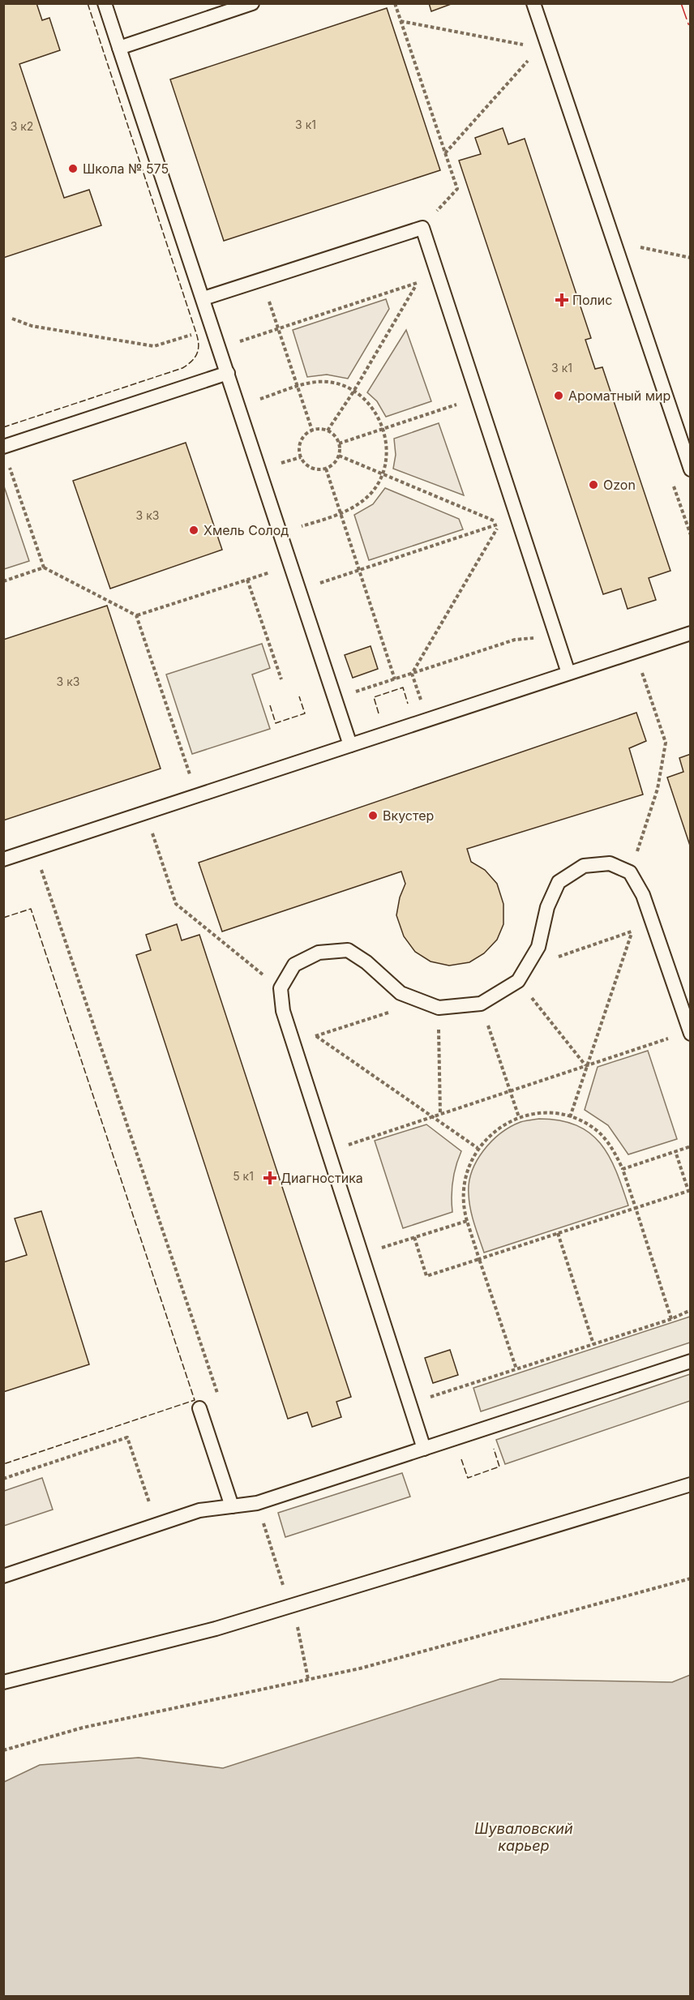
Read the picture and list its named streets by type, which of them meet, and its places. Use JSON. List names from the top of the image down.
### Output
{
  "water": ["Шуваловский карьер"],
  "places": {
    "other": [
      "Школа № 575",
      "Ароматный мир",
      "Ozon",
      "Хмель Солод",
      "Вкустер"
    ],
    "health": ["Полис", "Диагностика"]
  },
  "house_numbers": [
    "3 к1",
    "3 к2",
    "3 к1",
    "3 к3",
    "3 к3",
    "5 к1"
  ]
}
